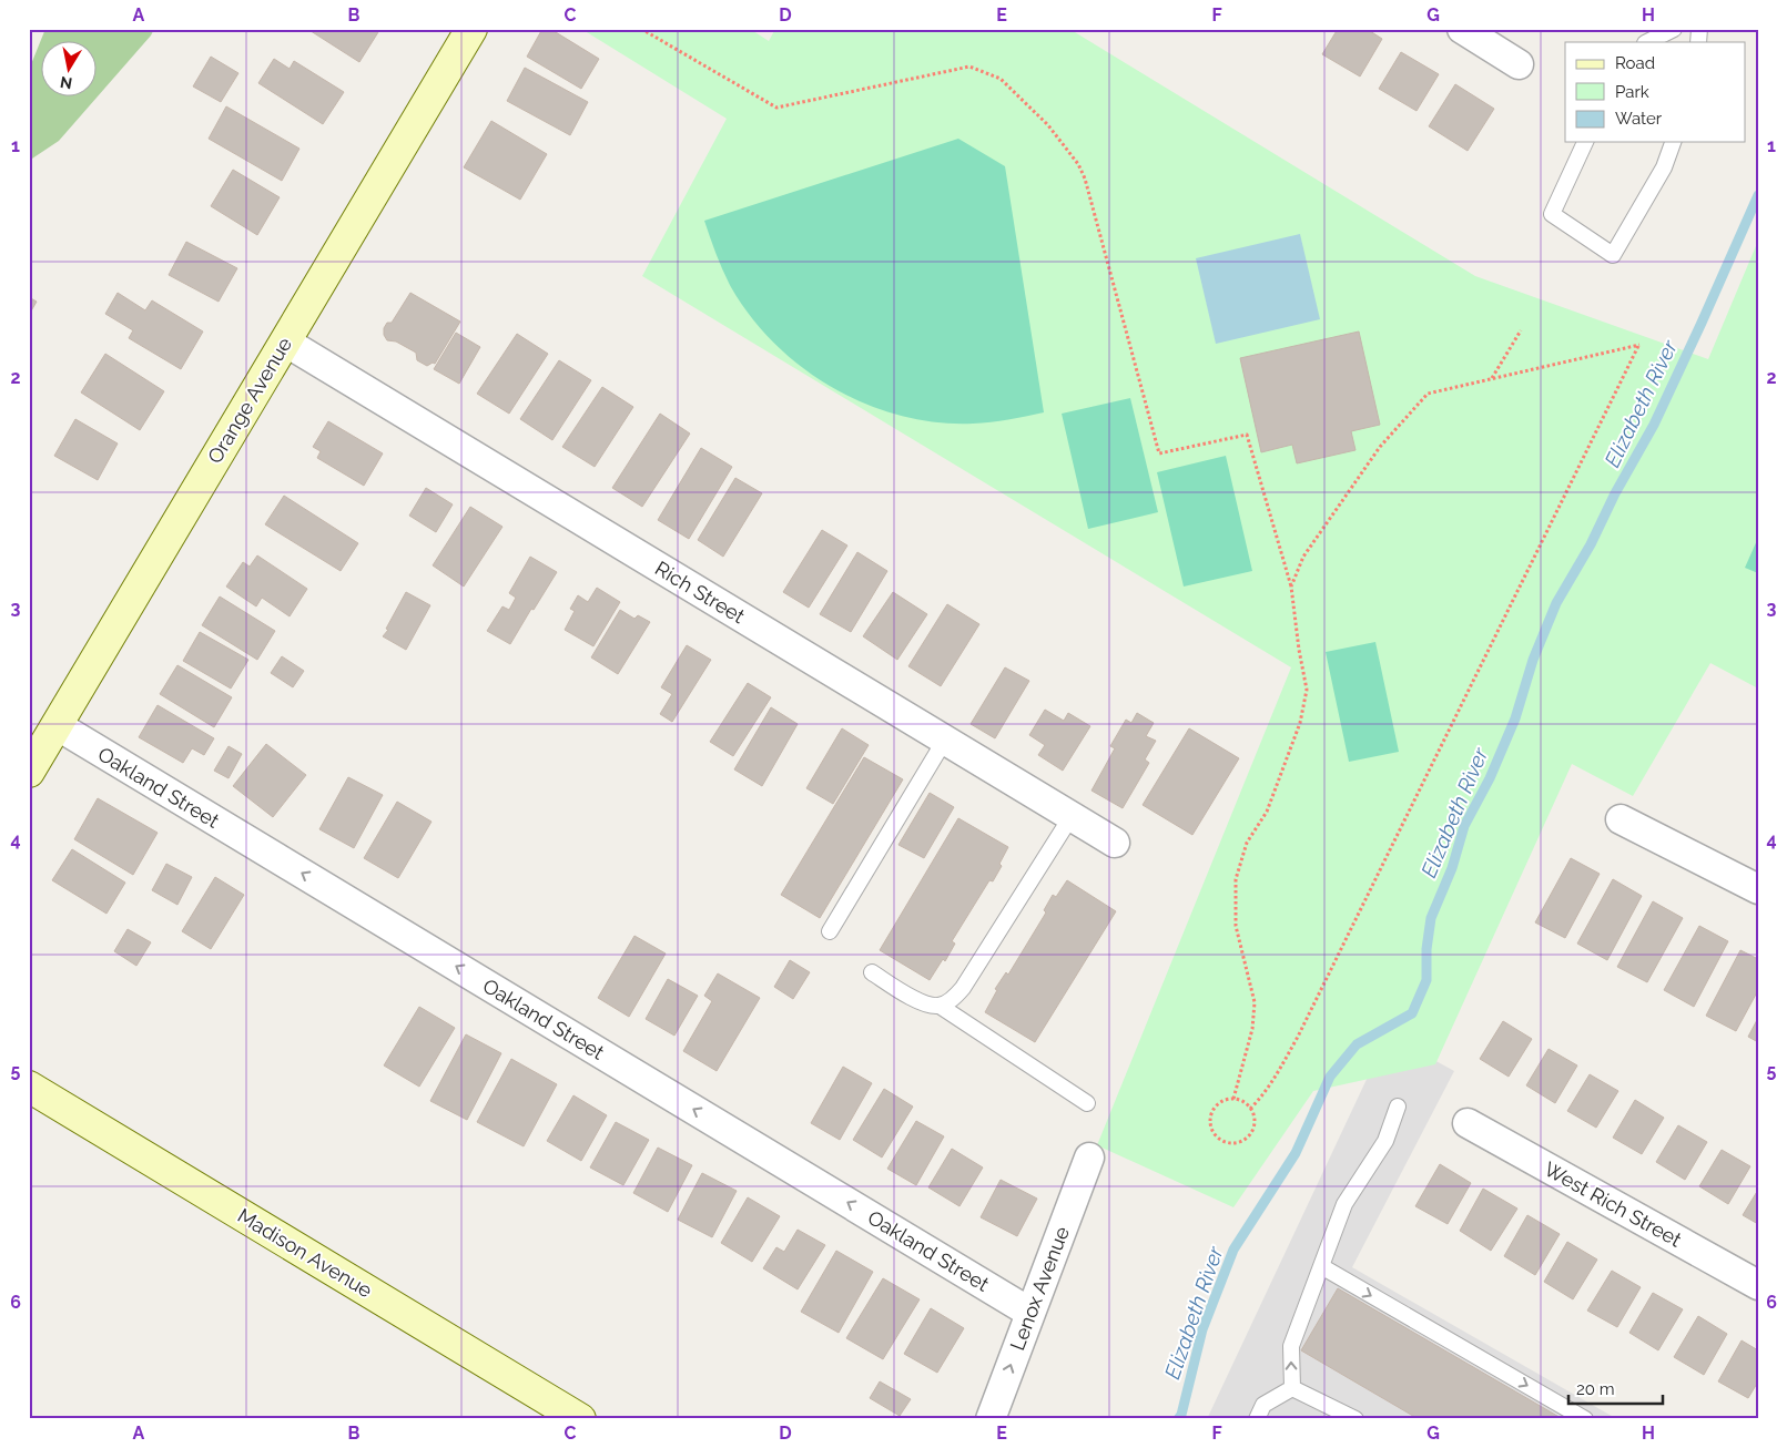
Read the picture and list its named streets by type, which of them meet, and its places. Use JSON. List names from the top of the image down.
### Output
{
  "streets": {
    "street": [
      "Orange Avenue",
      "Rich Street",
      "Oakland Street",
      "West Rich Street",
      "Madison Avenue",
      "Lenox Avenue"
    ]
  },
  "crossings": [
    ["Orange Avenue", "Rich Street"],
    ["Orange Avenue", "Oakland Street"],
    ["Oakland Street", "Lenox Avenue"]
  ],
  "one_way": ["Oakland Street", "Lenox Avenue"],
  "water": ["Elizabeth River"],
  "legend": ["Road", "Park", "Water"],
  "scale_bar": "20 m",
  "north": "bottom",
  "grid": {
    "columns": [
      "A",
      "B",
      "C",
      "D",
      "E",
      "F",
      "G",
      "H"
    ],
    "rows": [
      "1",
      "2",
      "3",
      "4",
      "5",
      "6"
    ]
  }
}
